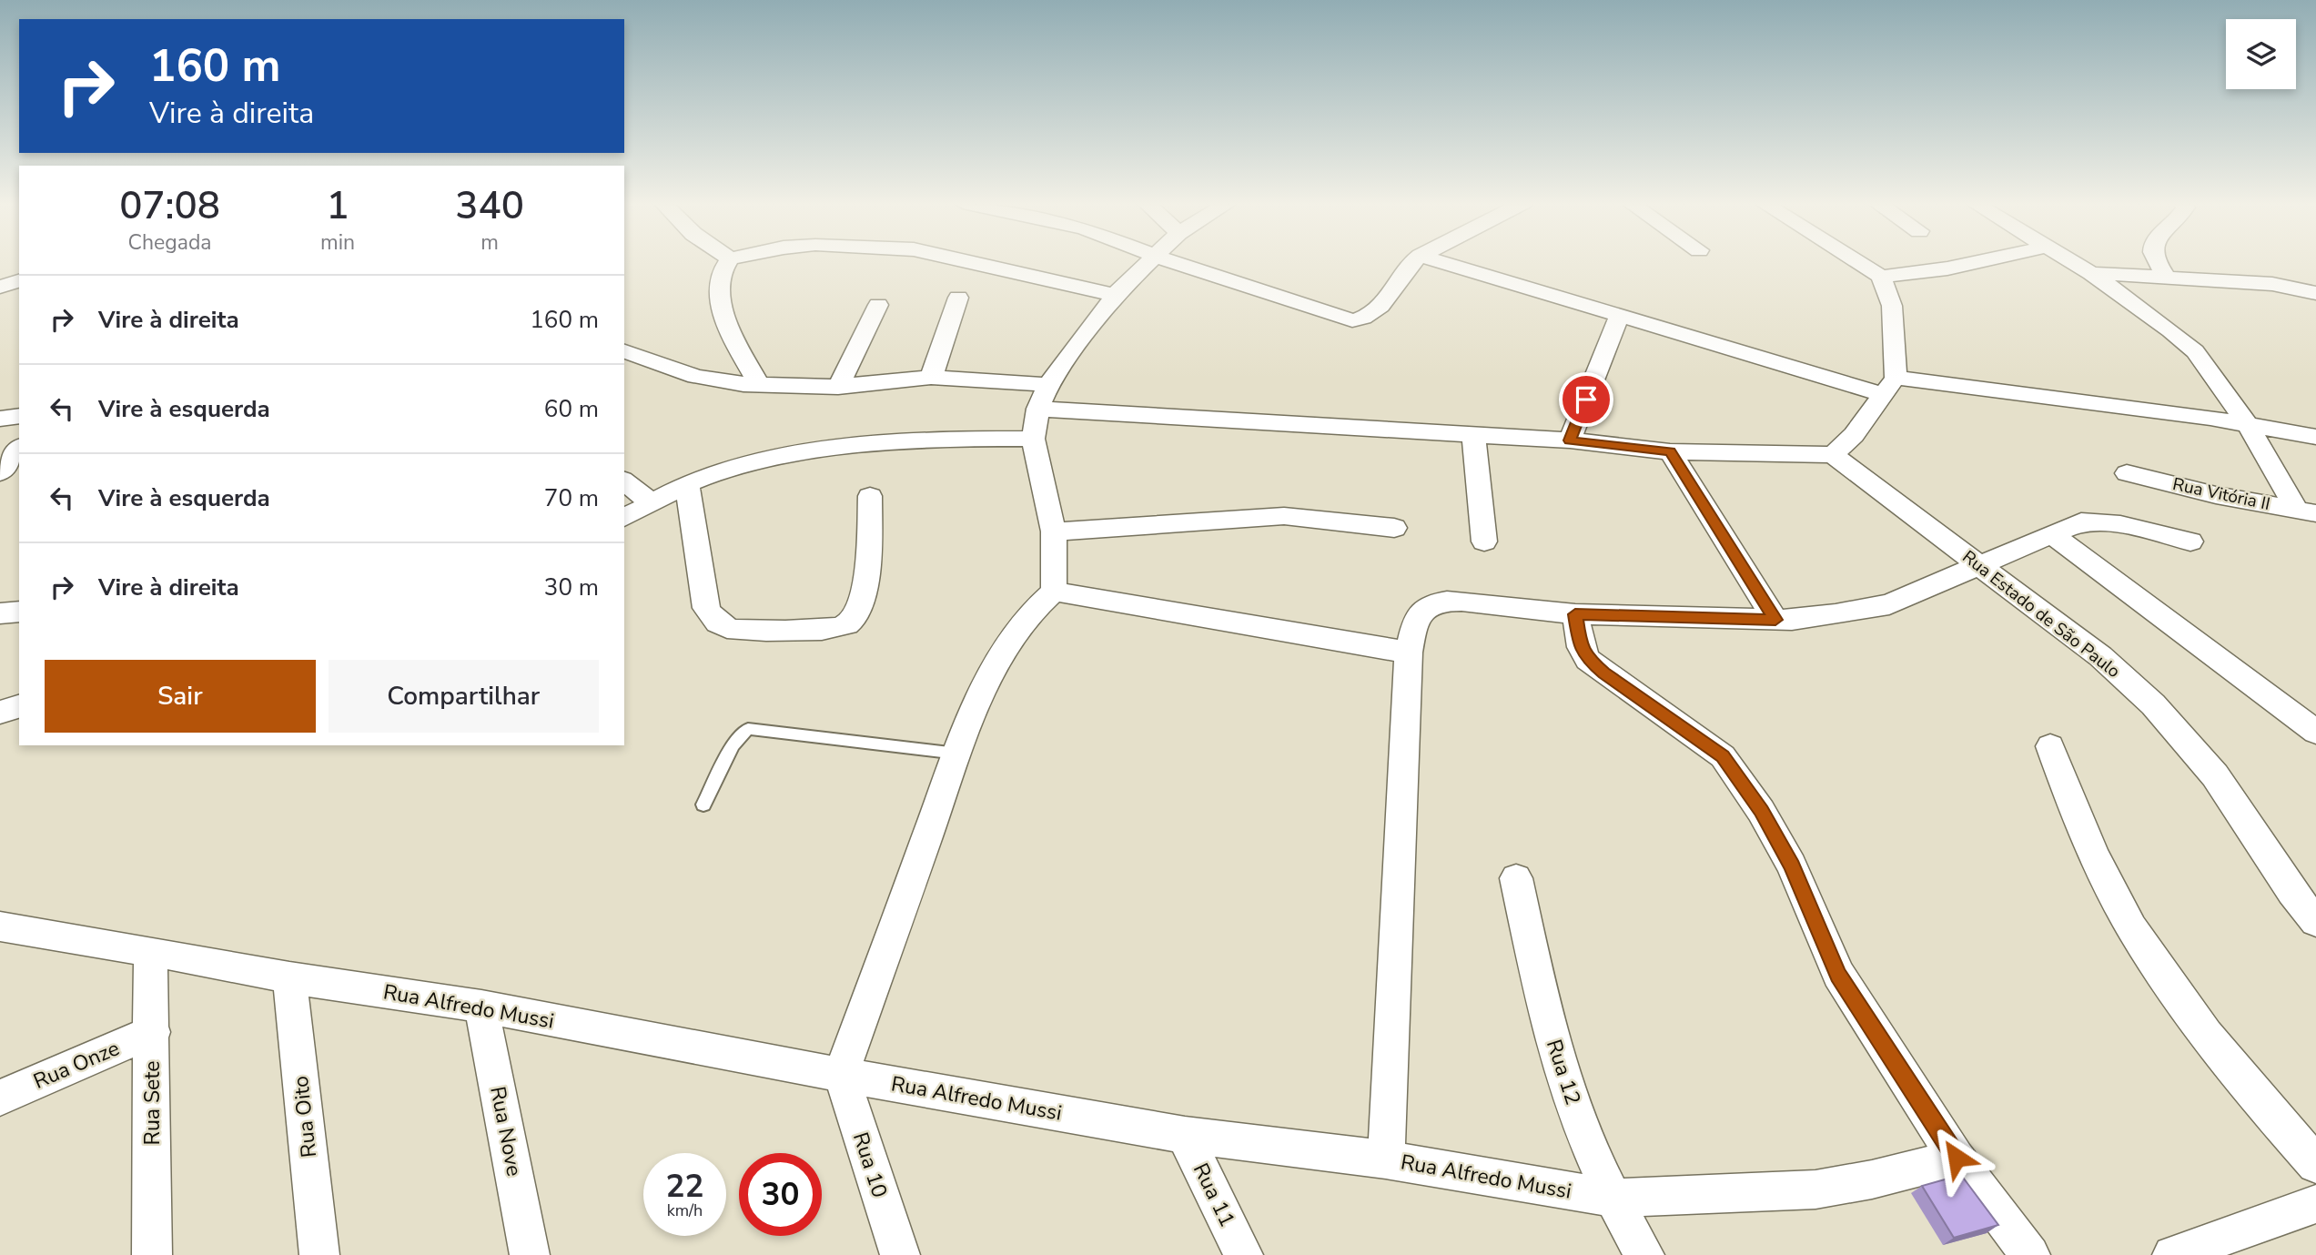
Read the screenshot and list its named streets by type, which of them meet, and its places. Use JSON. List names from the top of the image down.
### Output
{
  "streets": {
    "street": [
      "Rua Vitória II",
      "Rua Estado de São Paulo",
      "Rua Alfredo Mussi",
      "Rua Onze",
      "Rua 12",
      "Rua Sete",
      "Rua Oito",
      "Rua Nove",
      "Rua 10",
      "Rua 11"
    ]
  },
  "crossings": [
    ["Rua Alfredo Mussi", "Rua 12"],
    ["Rua Alfredo Mussi", "Rua Sete"],
    ["Rua Alfredo Mussi", "Rua Oito"],
    ["Rua Alfredo Mussi", "Rua Nove"],
    ["Rua Alfredo Mussi", "Rua 10"],
    ["Rua Alfredo Mussi", "Rua 11"],
    ["Rua Onze", "Rua Sete"]
  ],
  "page": {
    "turn": ["160 m", "Vire à direita"],
    "eta": [
      "07:08",
      "Chegada",
      "1",
      "min",
      "340",
      "m"
    ],
    "list": [
      {
        "name": "Vire à direita",
        "value": "160 m"
      },
      {
        "name": "Vire à esquerda",
        "value": "60 m"
      },
      {
        "name": "Vire à esquerda",
        "value": "70 m"
      },
      {
        "name": "Vire à direita",
        "value": "30 m"
      }
    ],
    "buttons": ["Sair", "Compartilhar"],
    "speed": "22 km/h",
    "limit": "30"
  }
}
